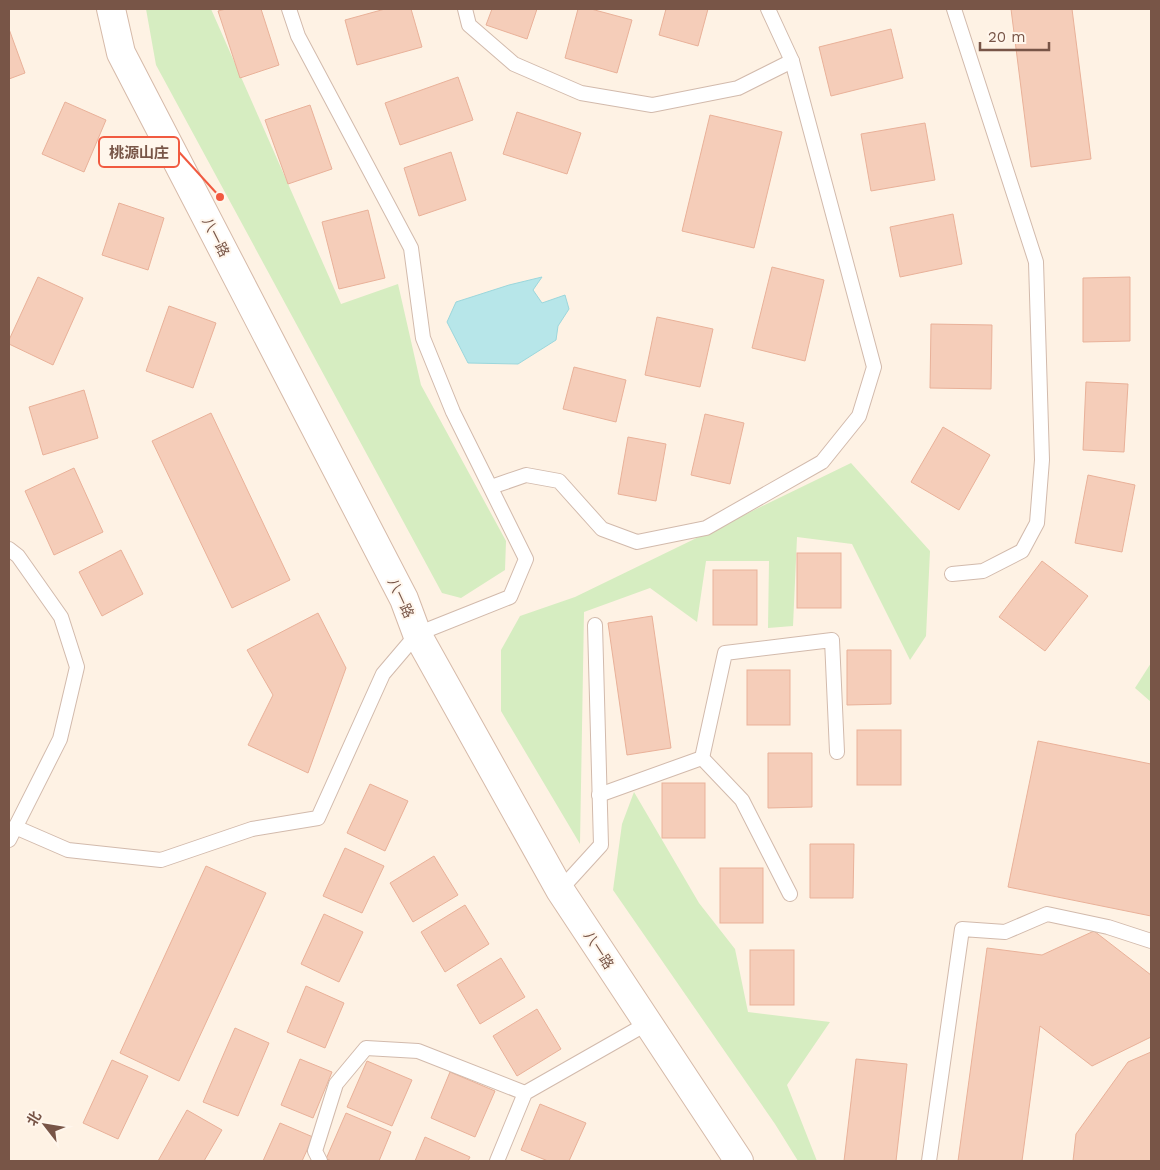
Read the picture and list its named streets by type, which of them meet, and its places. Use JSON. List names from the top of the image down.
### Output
{
  "streets": {
    "main road": ["八一路"]
  },
  "places": ["桃源山庄"],
  "scale_bar": "20 m",
  "north": "top left"
}
